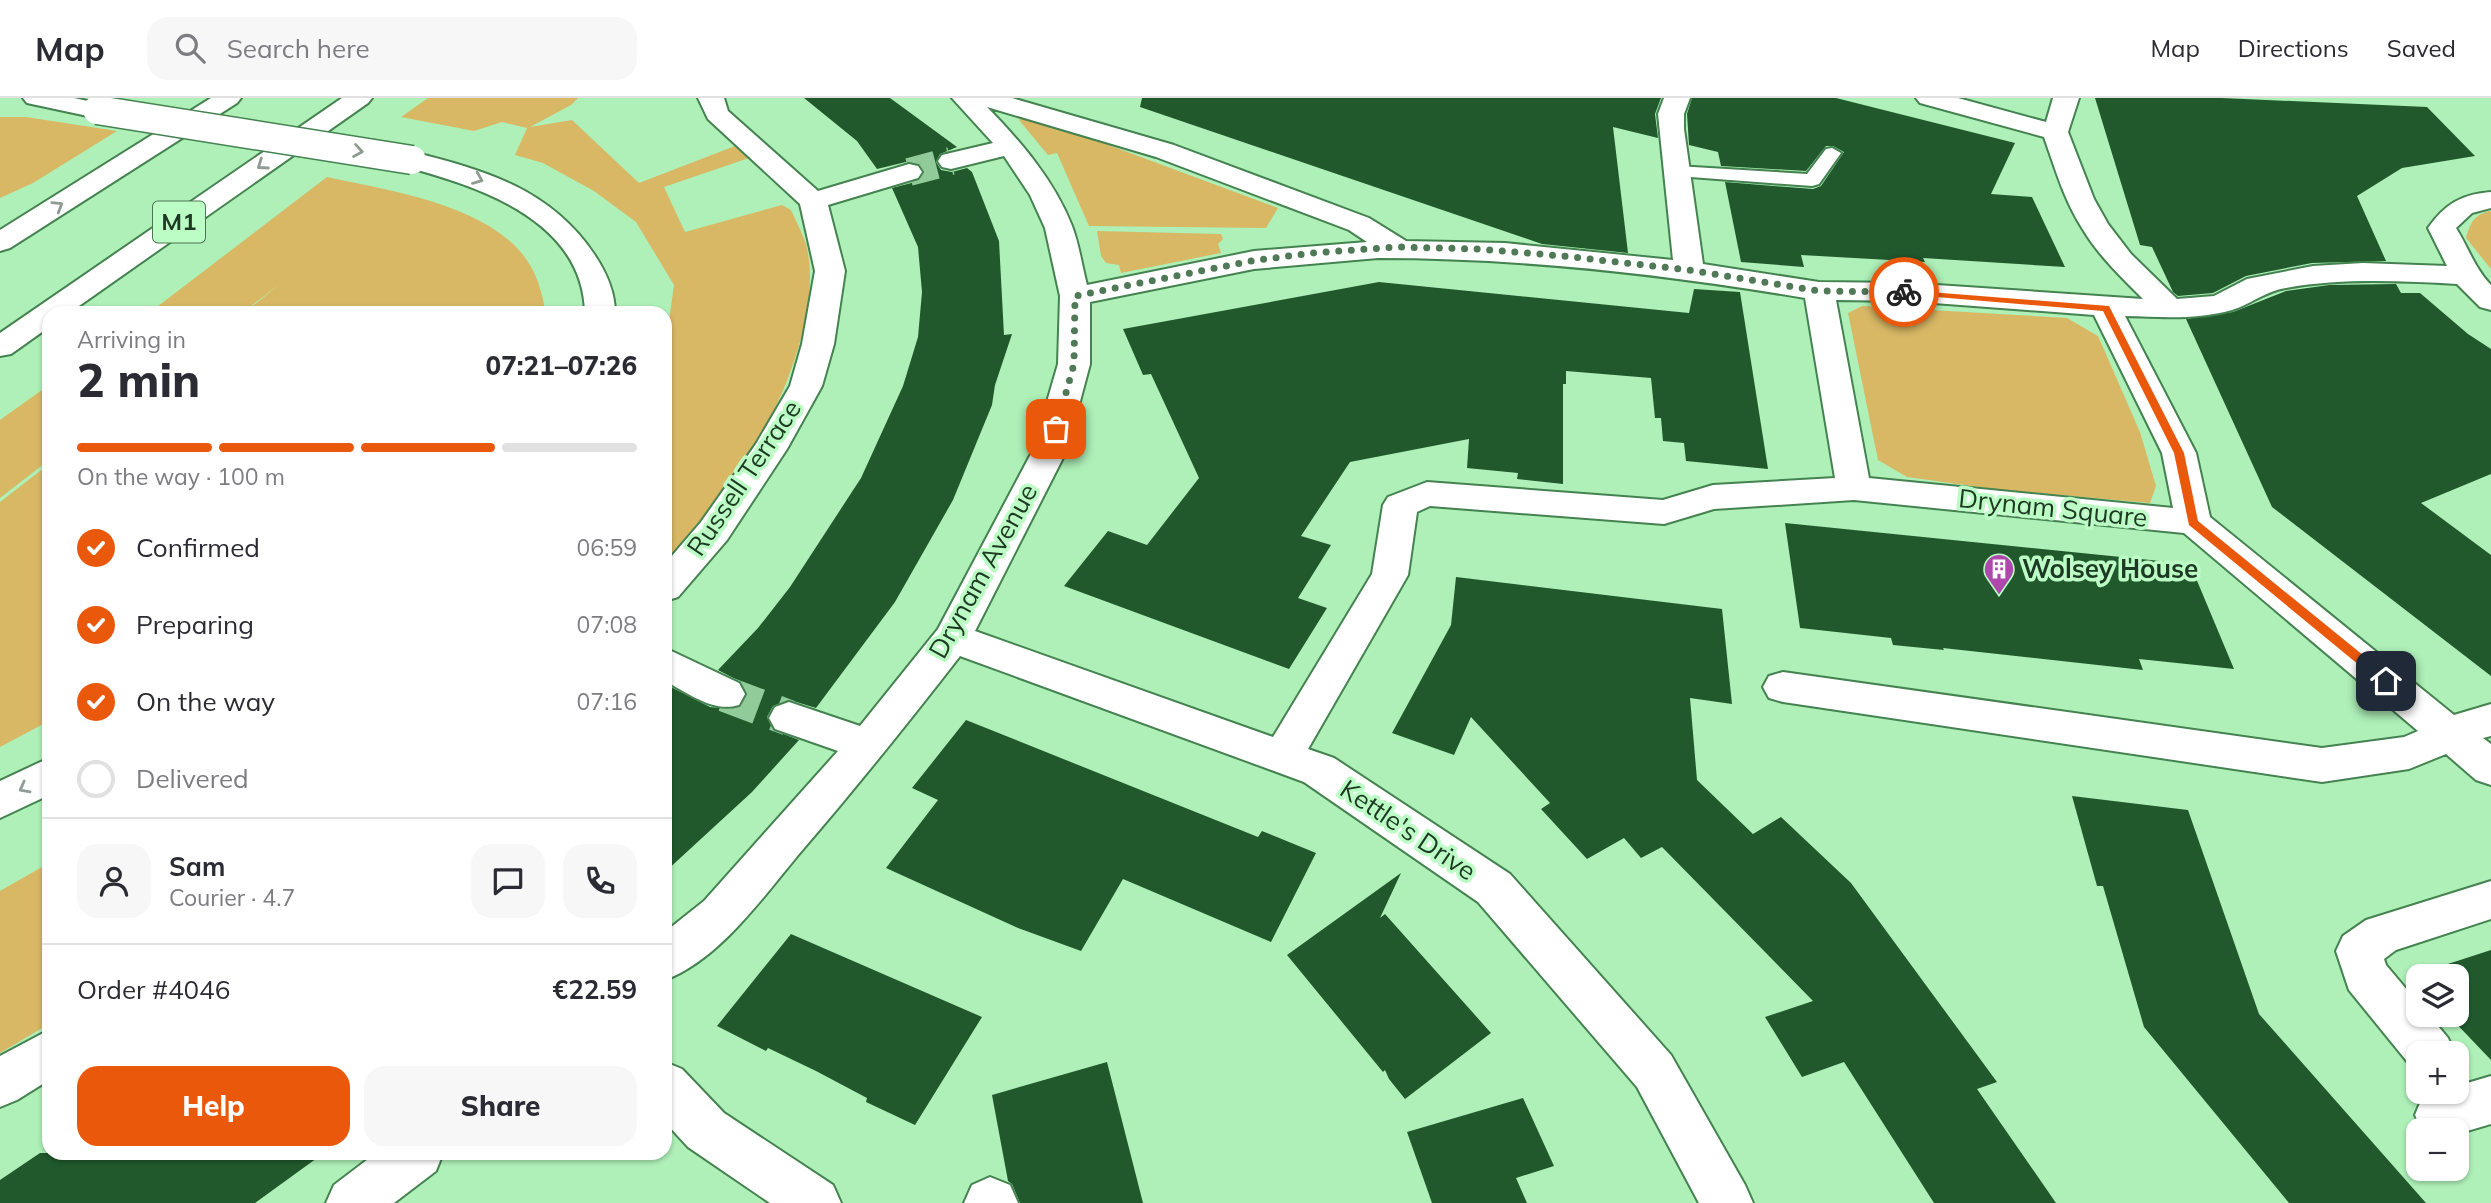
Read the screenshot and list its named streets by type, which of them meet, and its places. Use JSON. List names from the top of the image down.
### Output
{
  "streets": {
    "main road": [
      "M1",
      "Russell Terrace",
      "Drynam Square",
      "Drynam Avenue",
      "Kettle's Drive"
    ]
  },
  "crossings": [
    ["Drynam Square", "Kettle's Drive"],
    ["Drynam Avenue", "Kettle's Drive"]
  ],
  "places": {
    "building": ["Wolsey House"]
  },
  "page": {
    "header": "Map",
    "search": "Search here",
    "nav": ["Map", "Directions", "Saved"],
    "heading": ["2 min", "Arriving in", "07:21–07:26"],
    "panel": [
      "Sam",
      "Courier · 4.7",
      "Order #4046",
      "€22.59"
    ],
    "bar": "On the way · 100 m",
    "list": [
      ["Confirmed", "06:59"],
      ["Preparing", "07:08"],
      ["On the way", "07:16"],
      "Delivered"
    ],
    "map_buttons": ["+", "−"],
    "buttons": ["Help", "Share"]
  }
}
